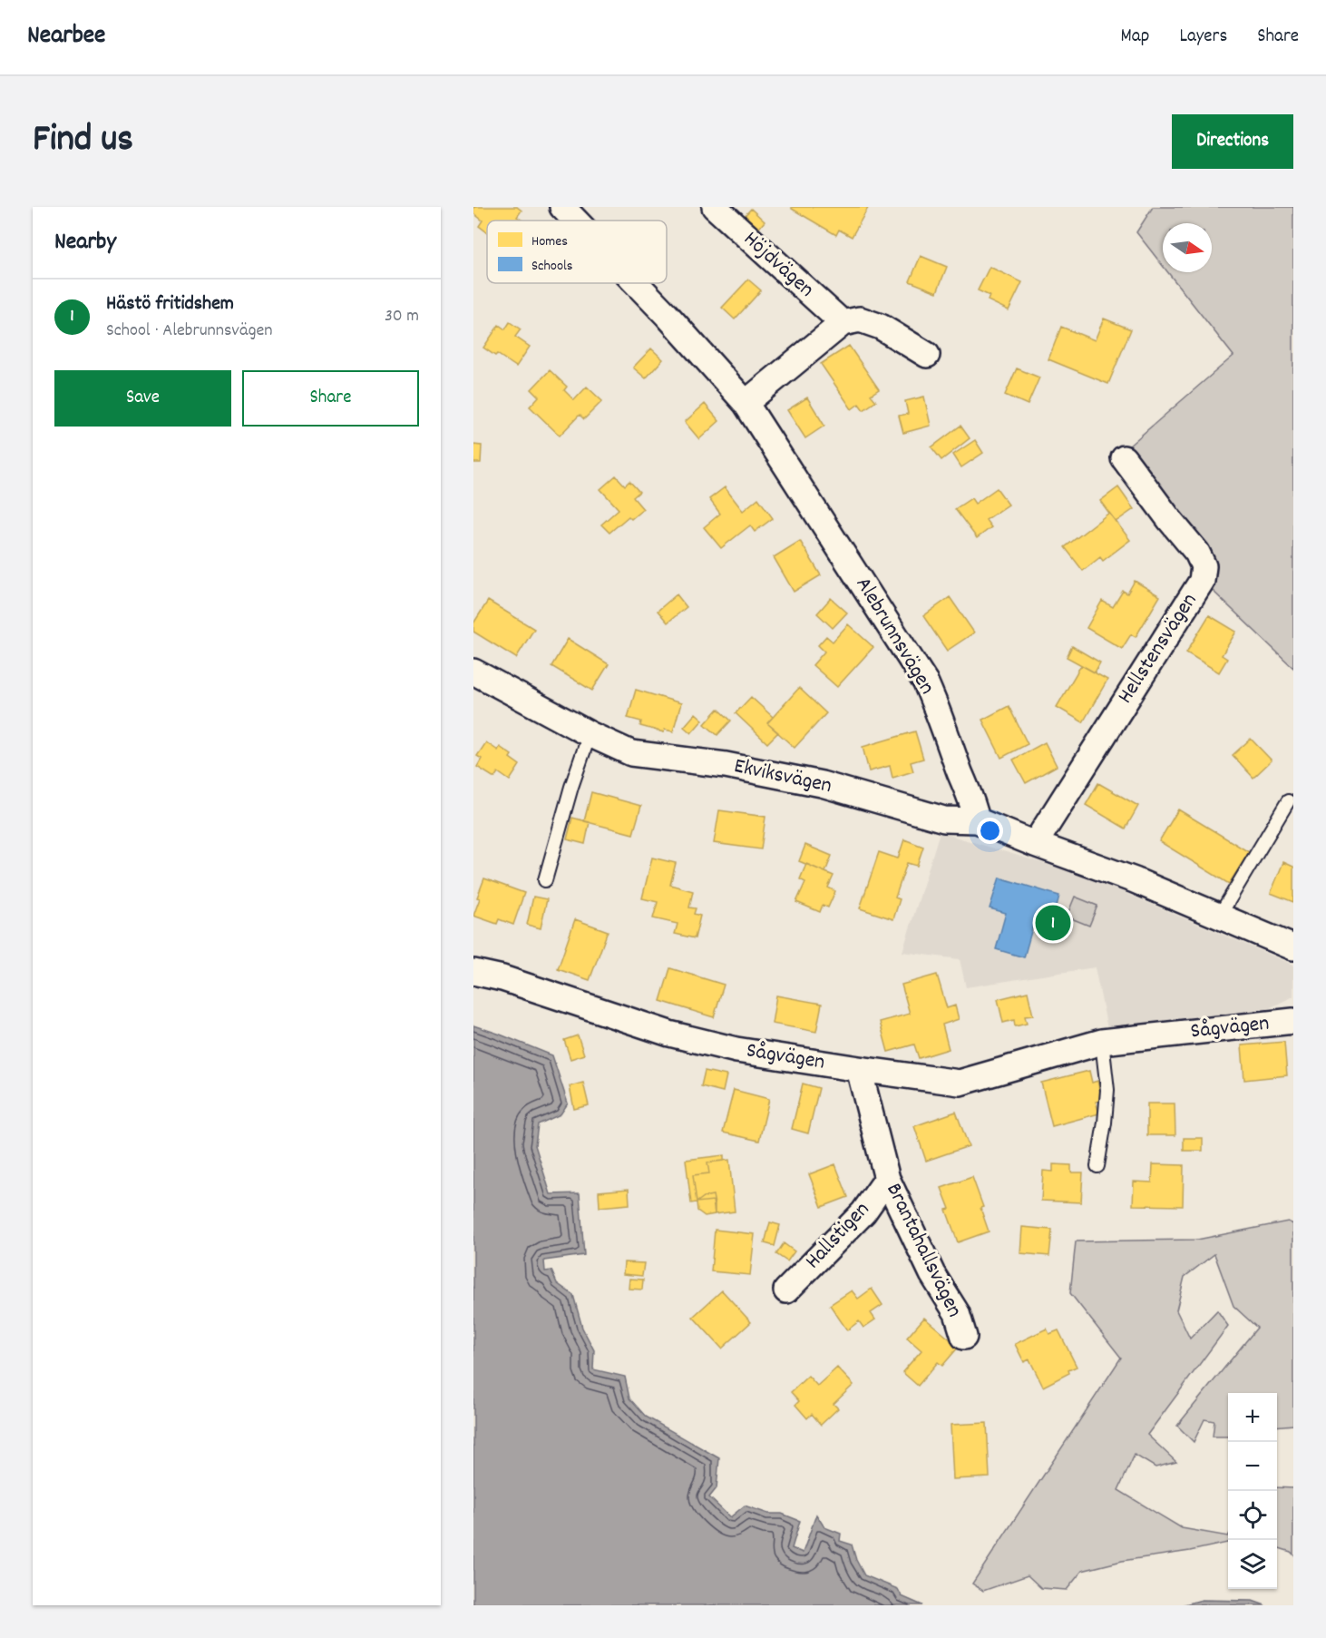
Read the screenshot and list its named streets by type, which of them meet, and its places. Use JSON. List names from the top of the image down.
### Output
{
  "streets": {
    "street": [
      "Höjdvägen",
      "Alebrunnsvägen",
      "Hellstensvägen",
      "Ekviksvägen",
      "Sågvägen",
      "Hallstigen",
      "Brantahallsvägen"
    ]
  },
  "crossings": [
    ["Alebrunnsvägen", "Ekviksvägen"],
    ["Sågvägen", "Brantahallsvägen"],
    ["Hallstigen", "Brantahallsvägen"]
  ],
  "legend": ["Homes", "Schools"],
  "north": "right",
  "page": {
    "header": "Nearbee",
    "nav": ["Map", "Layers", "Share"],
    "title": "Find us",
    "buttons": [
      "Directions",
      ["Save", "Share"]
    ],
    "heading": "Nearby",
    "list": [
      {
        "mark": "1",
        "name": "Hästö fritidshem",
        "note": "School · Alebrunnsvägen",
        "value": "30 m"
      }
    ],
    "pins": "1",
    "map_buttons": ["+", "−"]
  }
}
